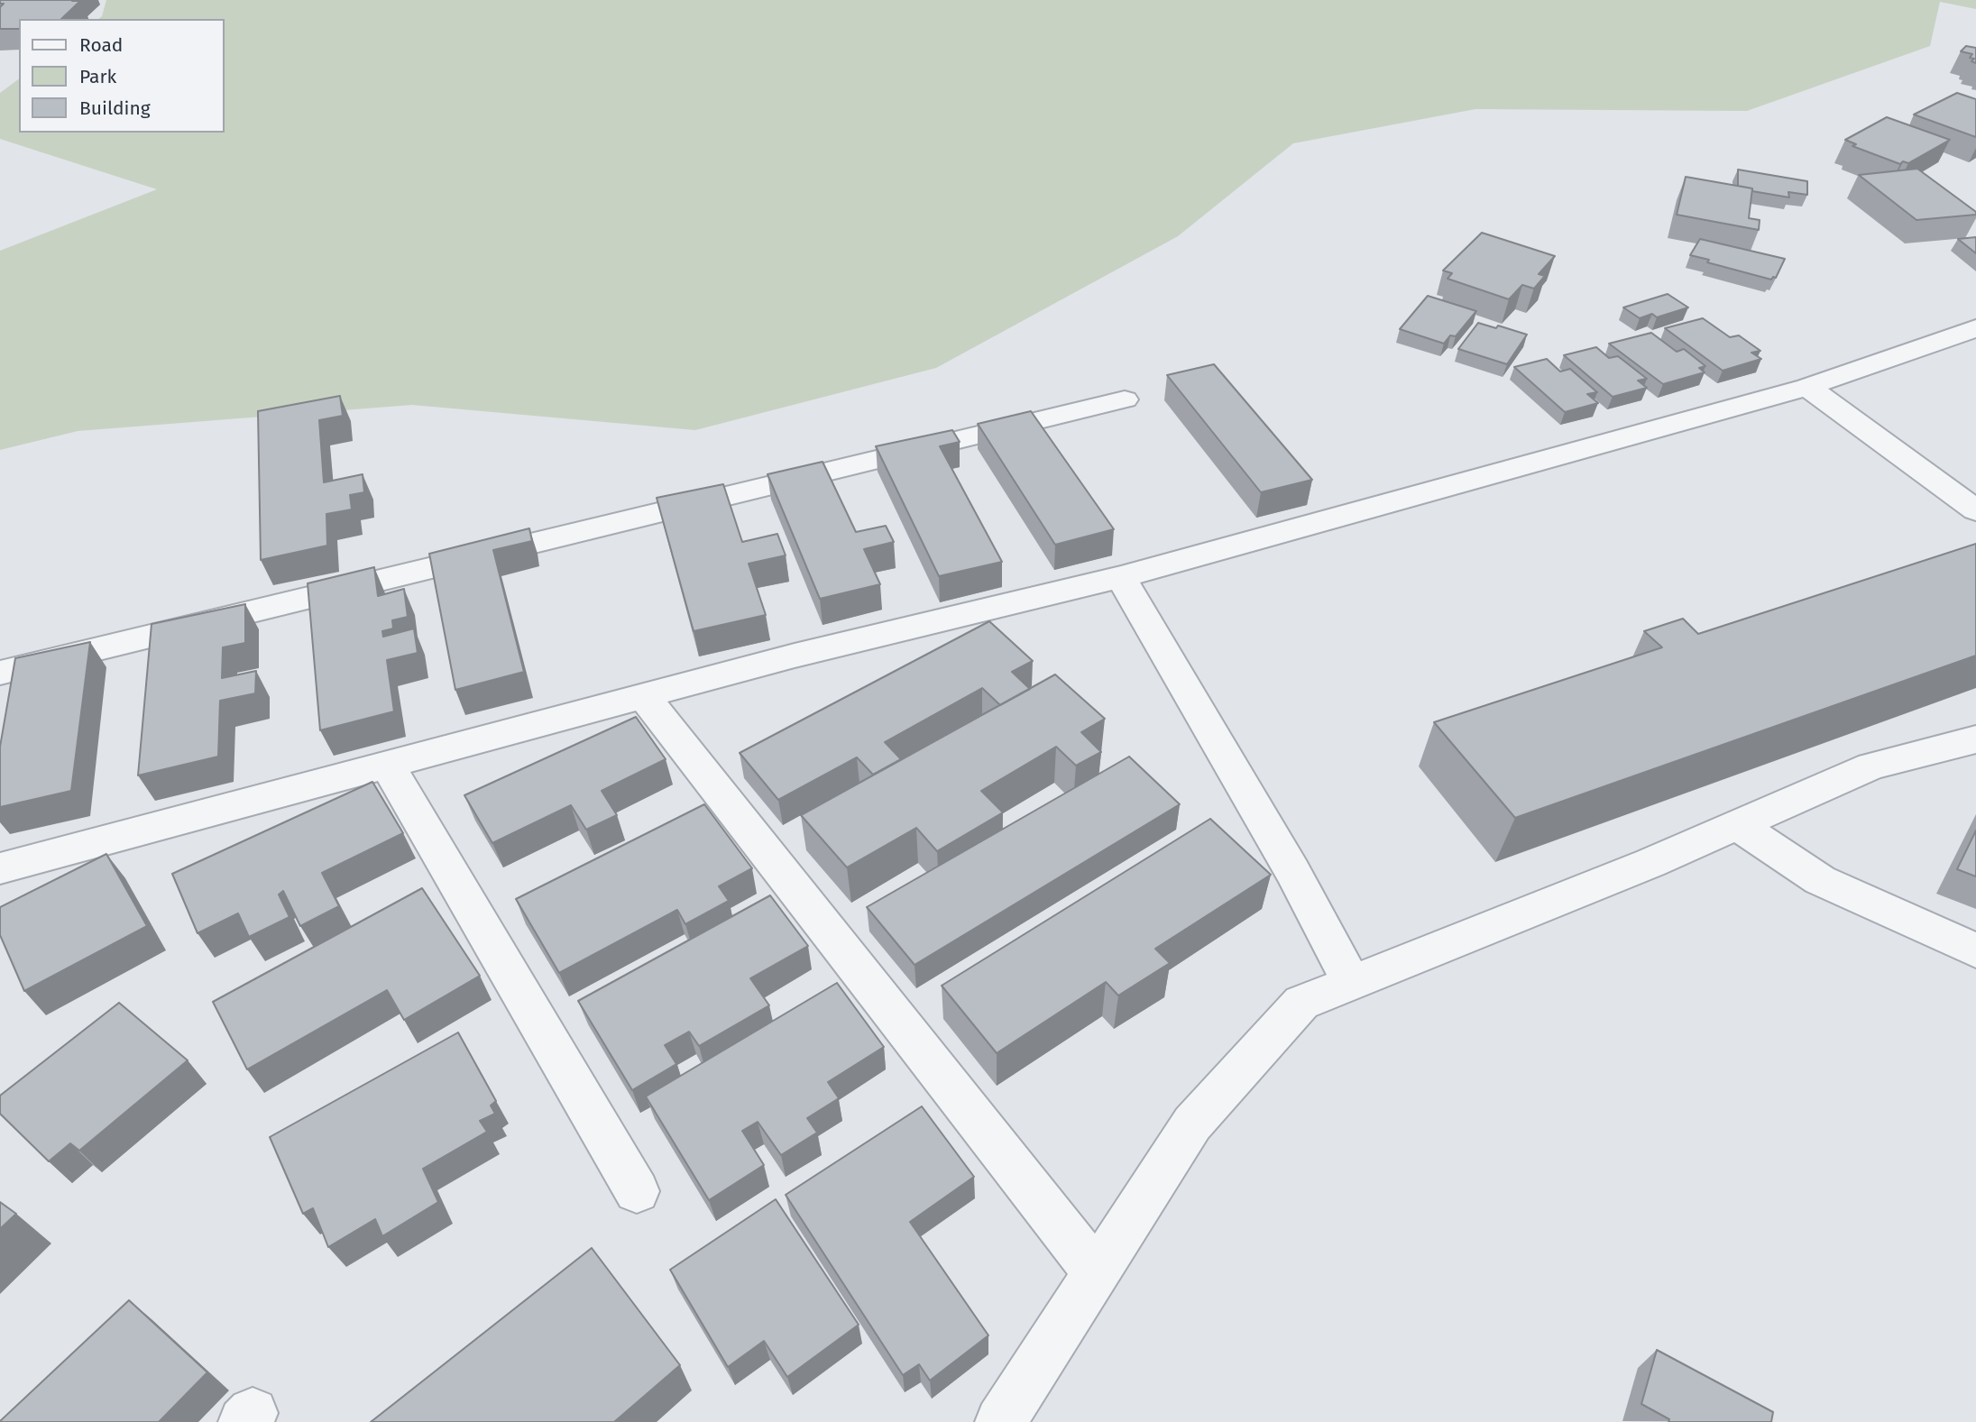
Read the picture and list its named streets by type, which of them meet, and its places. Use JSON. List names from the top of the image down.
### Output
{
  "legend": ["Road", "Park", "Building"]
}
